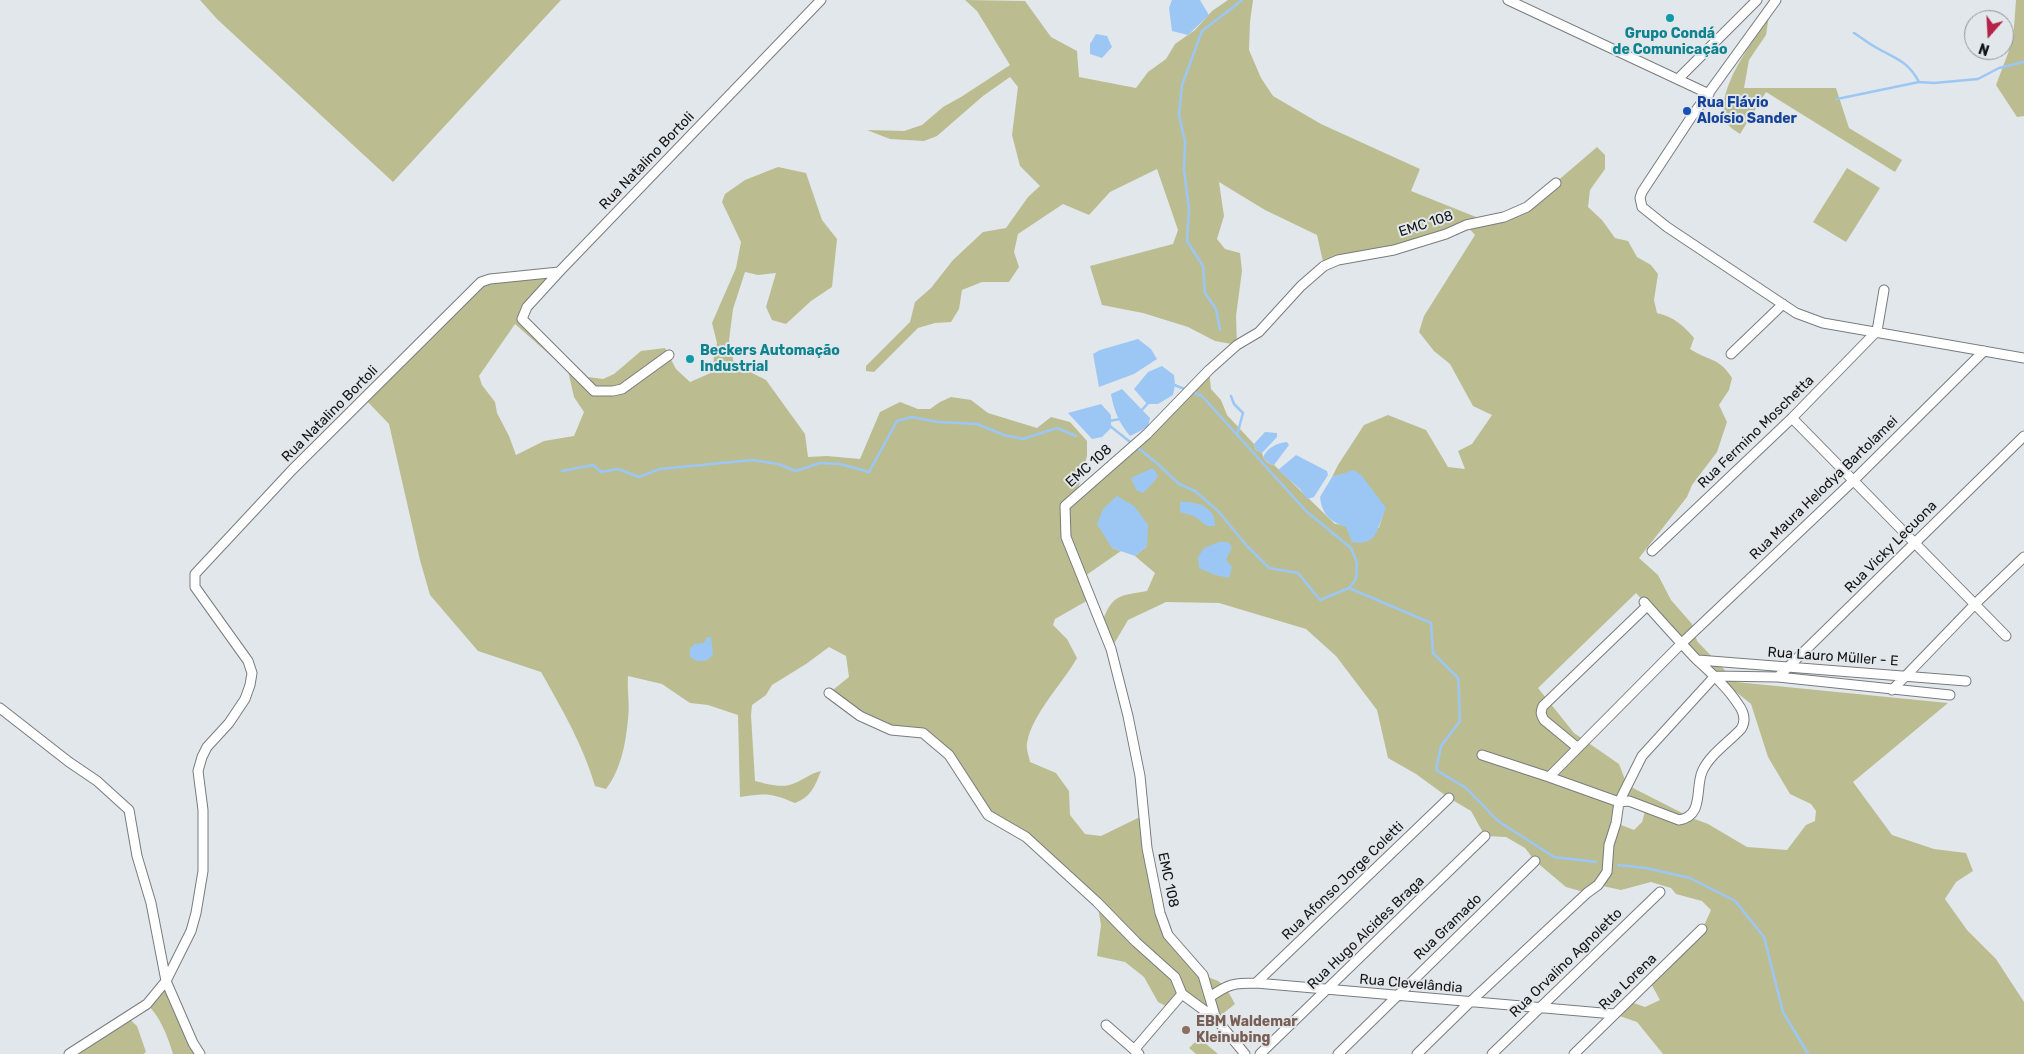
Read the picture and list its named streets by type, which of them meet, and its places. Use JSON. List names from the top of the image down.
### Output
{
  "streets": {
    "street": [
      "Rua Natalino Bortoli",
      "EMC 108",
      "Rua Fermino Moschetta",
      "Rua Maura Helodya Bartolamei",
      "Rua Vicky Lecuona",
      "Rua Lauro Müller - E",
      "Rua Afonso Jorge Coletti",
      "Rua Gramado",
      "Rua Hugo Alcides Braga",
      "Rua Orvalino Agnoletto",
      "Rua Lorena",
      "Rua Clevelândia"
    ]
  },
  "crossings": [
    ["EMC 108", "Rua Clevelândia"],
    ["Rua Vicky Lecuona", "Rua Lauro Müller - E"],
    ["Rua Afonso Jorge Coletti", "Rua Clevelândia"],
    ["Rua Gramado", "Rua Clevelândia"],
    ["Rua Hugo Alcides Braga", "Rua Clevelândia"],
    ["Rua Orvalino Agnoletto", "Rua Clevelândia"],
    ["Rua Lorena", "Rua Clevelândia"]
  ],
  "places": [
    "Grupo Condá de Comunicação",
    "Rua Flávio Aloísio Sander",
    "Beckers Automação Industrial",
    "EBM Waldemar Kleinubing"
  ],
  "north": "bottom"
}
